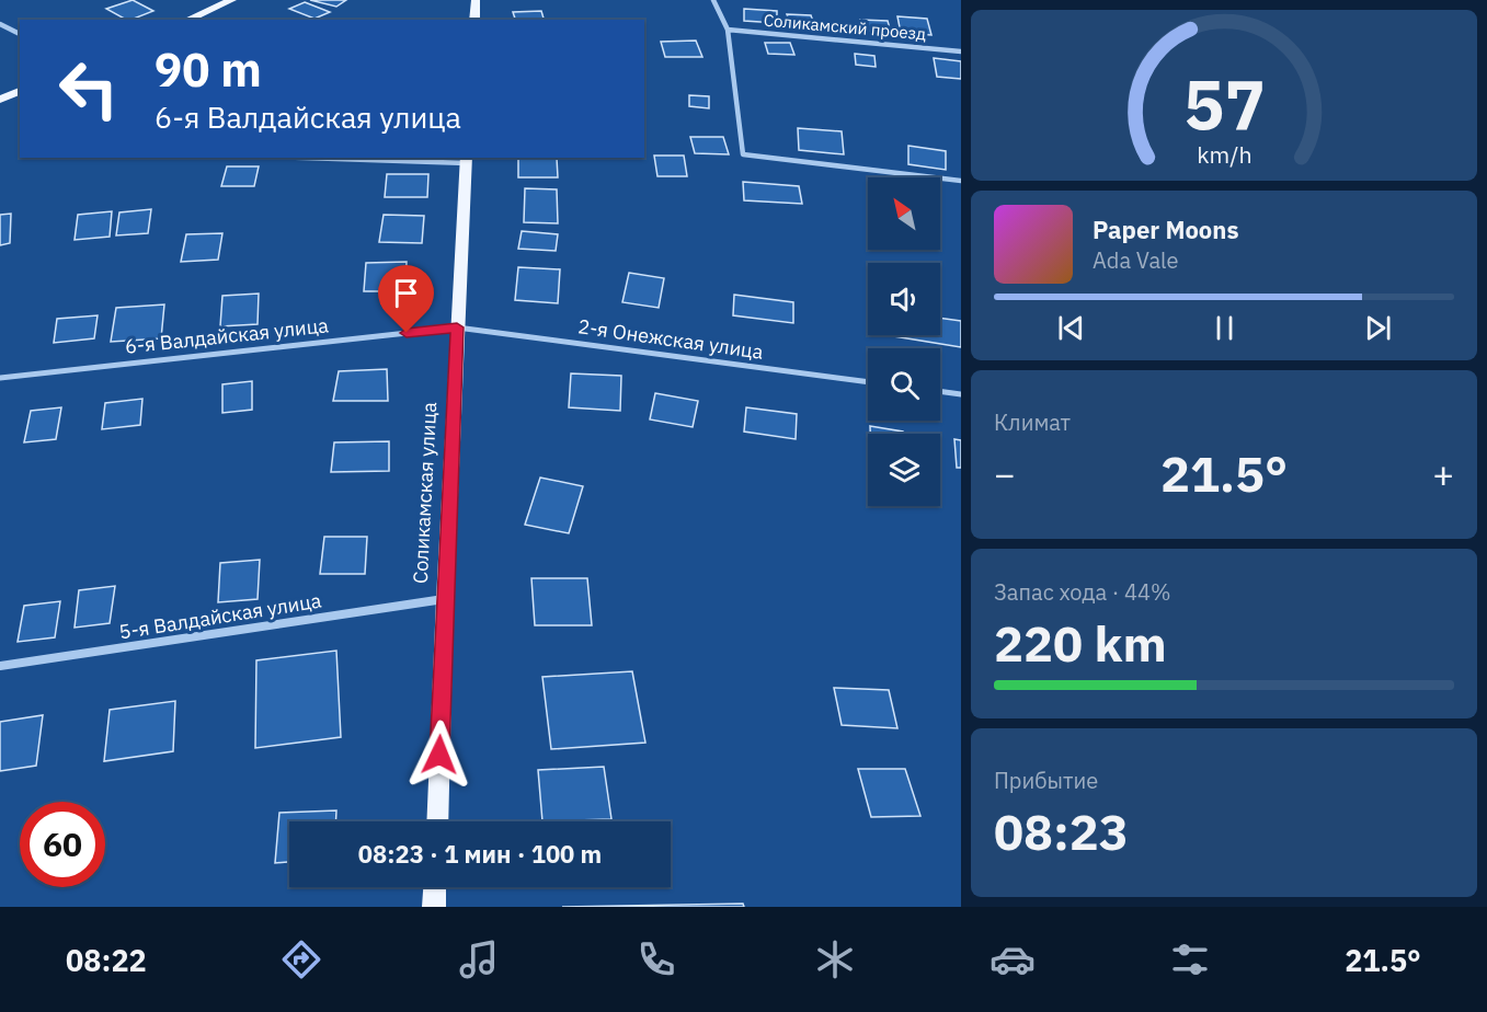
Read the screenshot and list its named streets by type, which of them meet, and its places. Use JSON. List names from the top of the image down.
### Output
{
  "streets": {
    "main road": ["Соликамская улица"],
    "street": [
      "Соликамский проезд",
      "6-я Валдайская улица",
      "2-я Онежская улица",
      "5-я Валдайская улица"
    ]
  },
  "crossings": [
    ["6-я Валдайская улица", "2-я Онежская улица"],
    ["6-я Валдайская улица", "Соликамская улица"],
    ["2-я Онежская улица", "Соликамская улица"],
    ["Соликамская улица", "5-я Валдайская улица"]
  ],
  "north": "top left",
  "page": {
    "turn": ["90 m", "6-я Валдайская улица"],
    "song": ["Paper Moons", "Ada Vale"],
    "tile": [
      "Климат",
      ["Запас хода · 44%", "220 km"],
      ["Прибытие", "08:23"]
    ],
    "heat": ["−", "21.5°", "+"],
    "limit": "60",
    "trip": "08:23 · 1 мин · 100 m",
    "tabs": ["08:22", "21.5°"],
    "gauge": ["57", "km/h"]
  }
}
